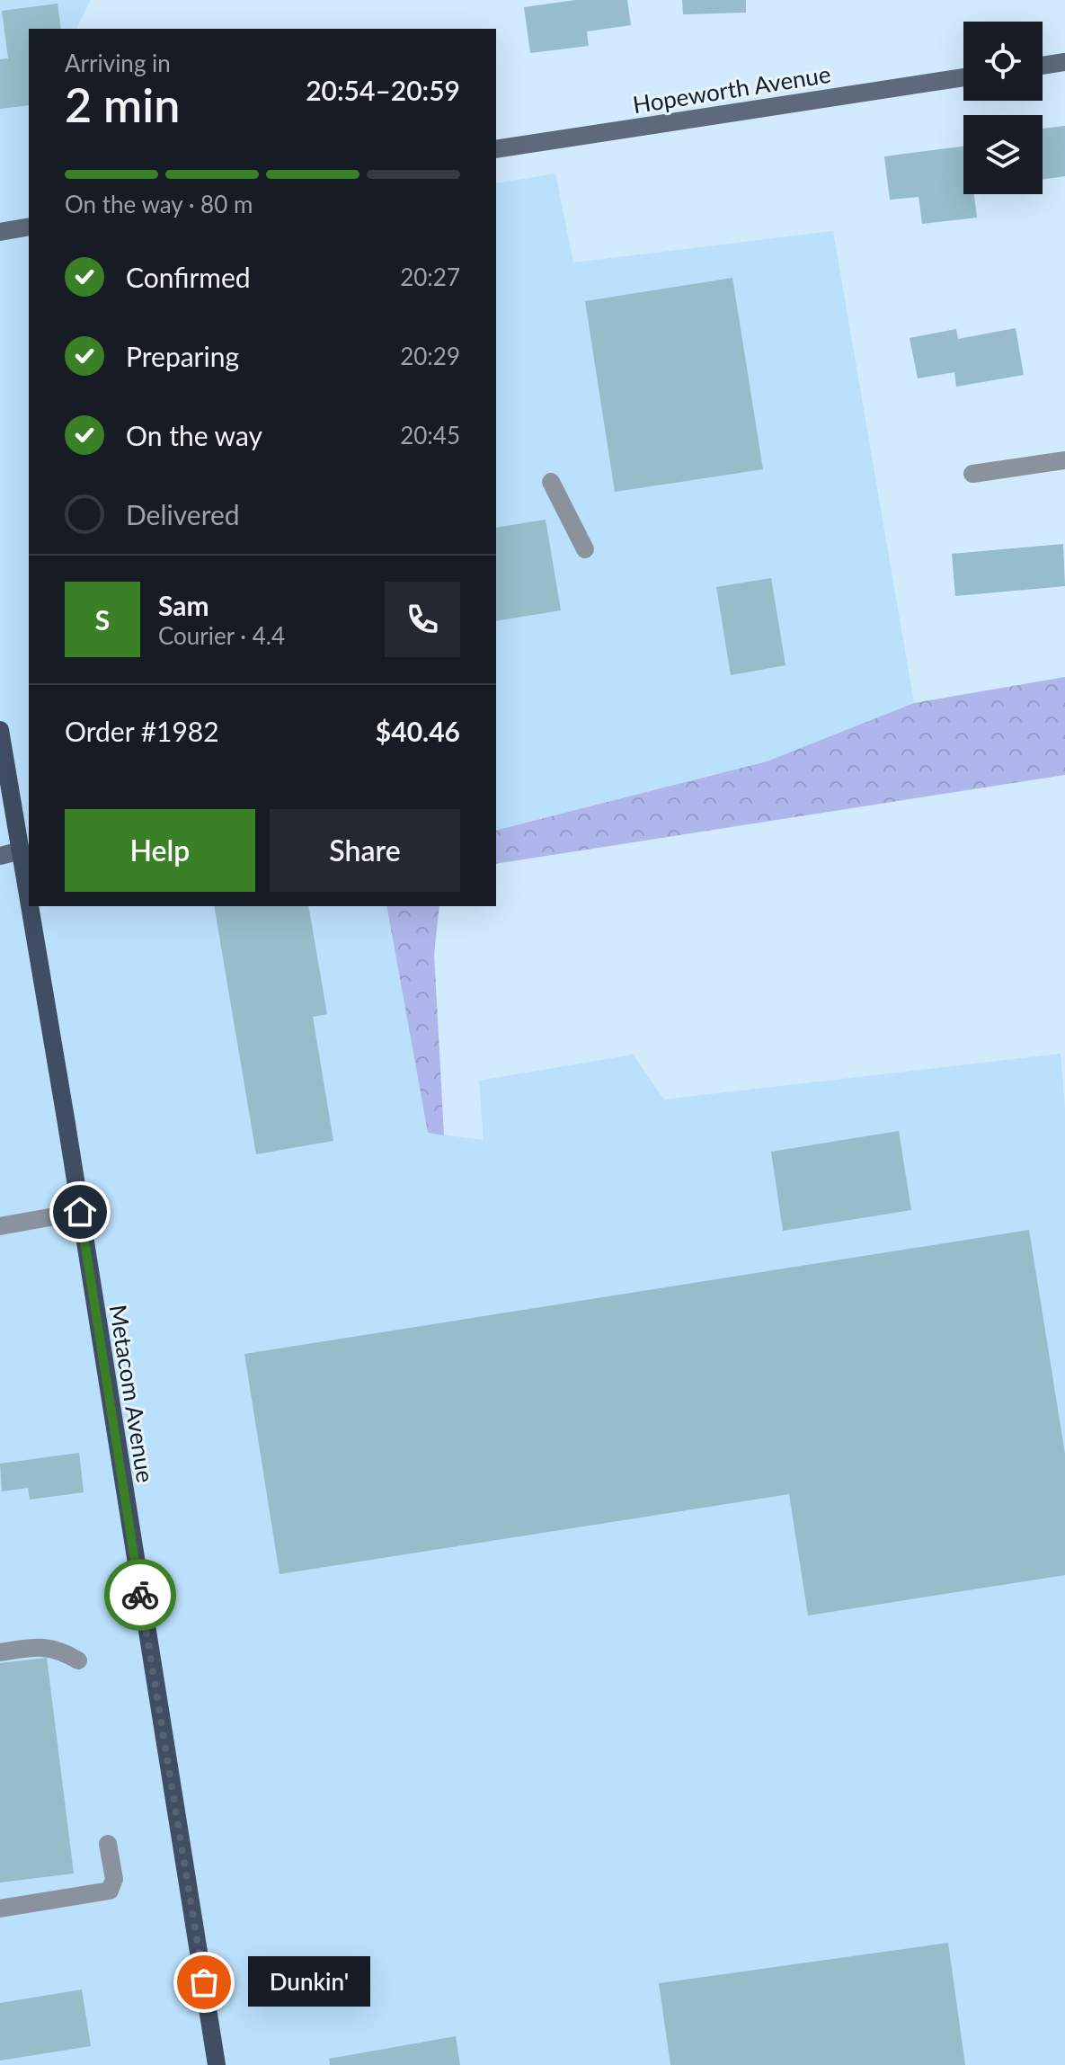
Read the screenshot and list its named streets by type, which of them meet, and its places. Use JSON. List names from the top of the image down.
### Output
{
  "streets": {
    "main road": ["Metacom Avenue"],
    "street": ["Hopeworth Avenue"]
  },
  "places": ["Dunkin'"],
  "page": {
    "heading": ["2 min", "Arriving in", "20:54–20:59"],
    "panel": [
      "Sam",
      "Courier · 4.4",
      "Order #1982",
      "$40.46"
    ],
    "bar": "On the way · 80 m",
    "list": [
      ["Confirmed", "20:27"],
      ["Preparing", "20:29"],
      ["On the way", "20:45"],
      "Delivered"
    ],
    "round": "S",
    "buttons": ["Help", "Share"],
    "bubble": "Dunkin'"
  }
}
